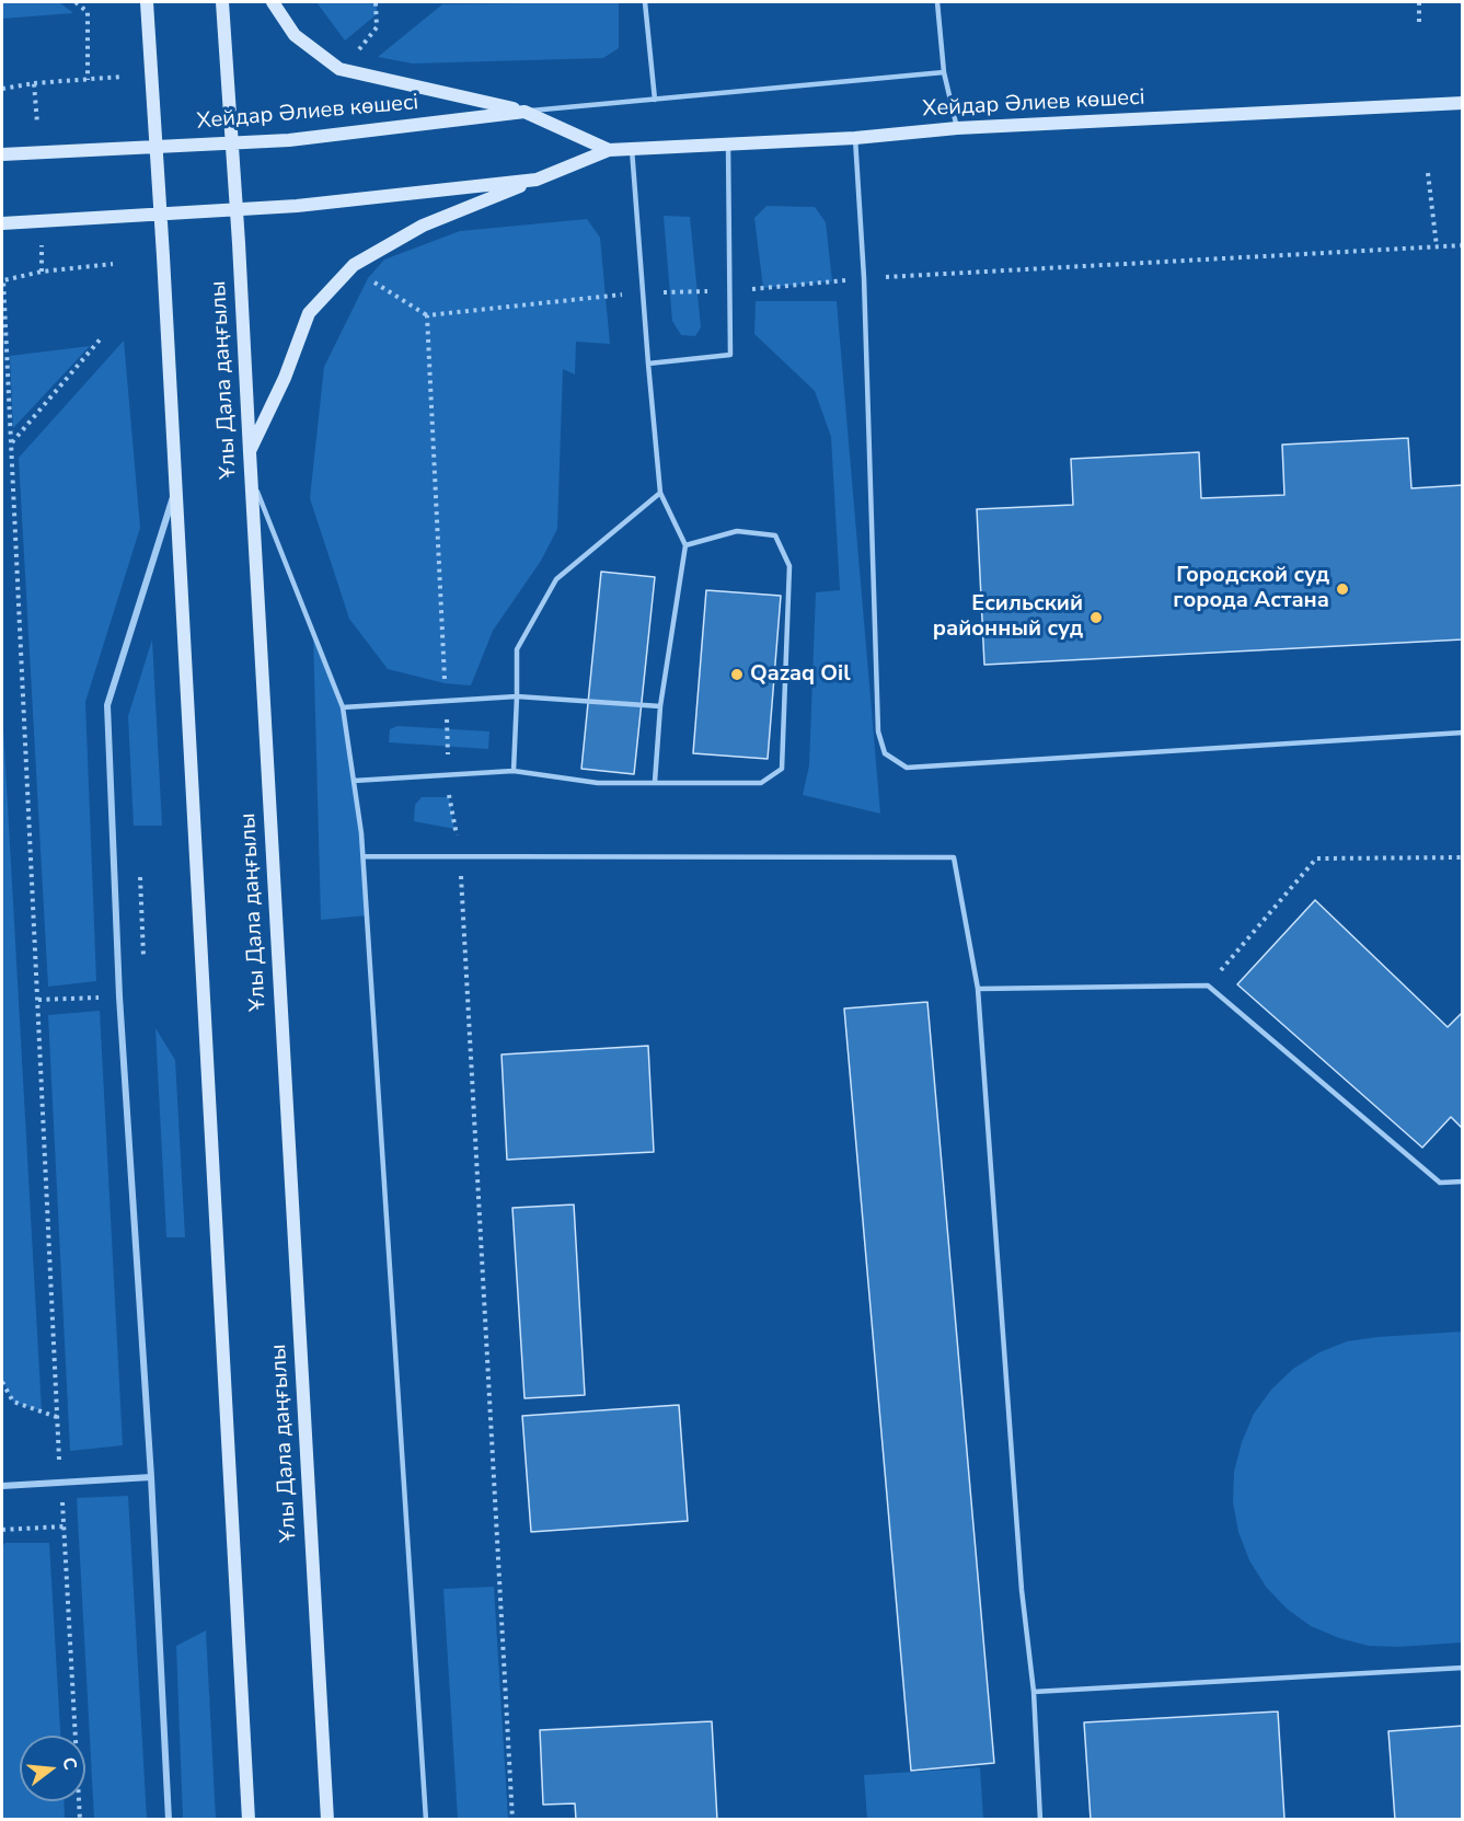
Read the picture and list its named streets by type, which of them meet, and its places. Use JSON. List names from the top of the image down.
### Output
{
  "streets": {
    "main road": ["Хейдар Әлиев көшесі", "Ұлы Дала даңғылы"]
  },
  "crossings": [
    ["Хейдар Әлиев көшесі", "Ұлы Дала даңғылы"]
  ],
  "places": ["Городской суд города Астана", "Есильский районный суд", "Qazaq Oil"],
  "north": "right"
}
